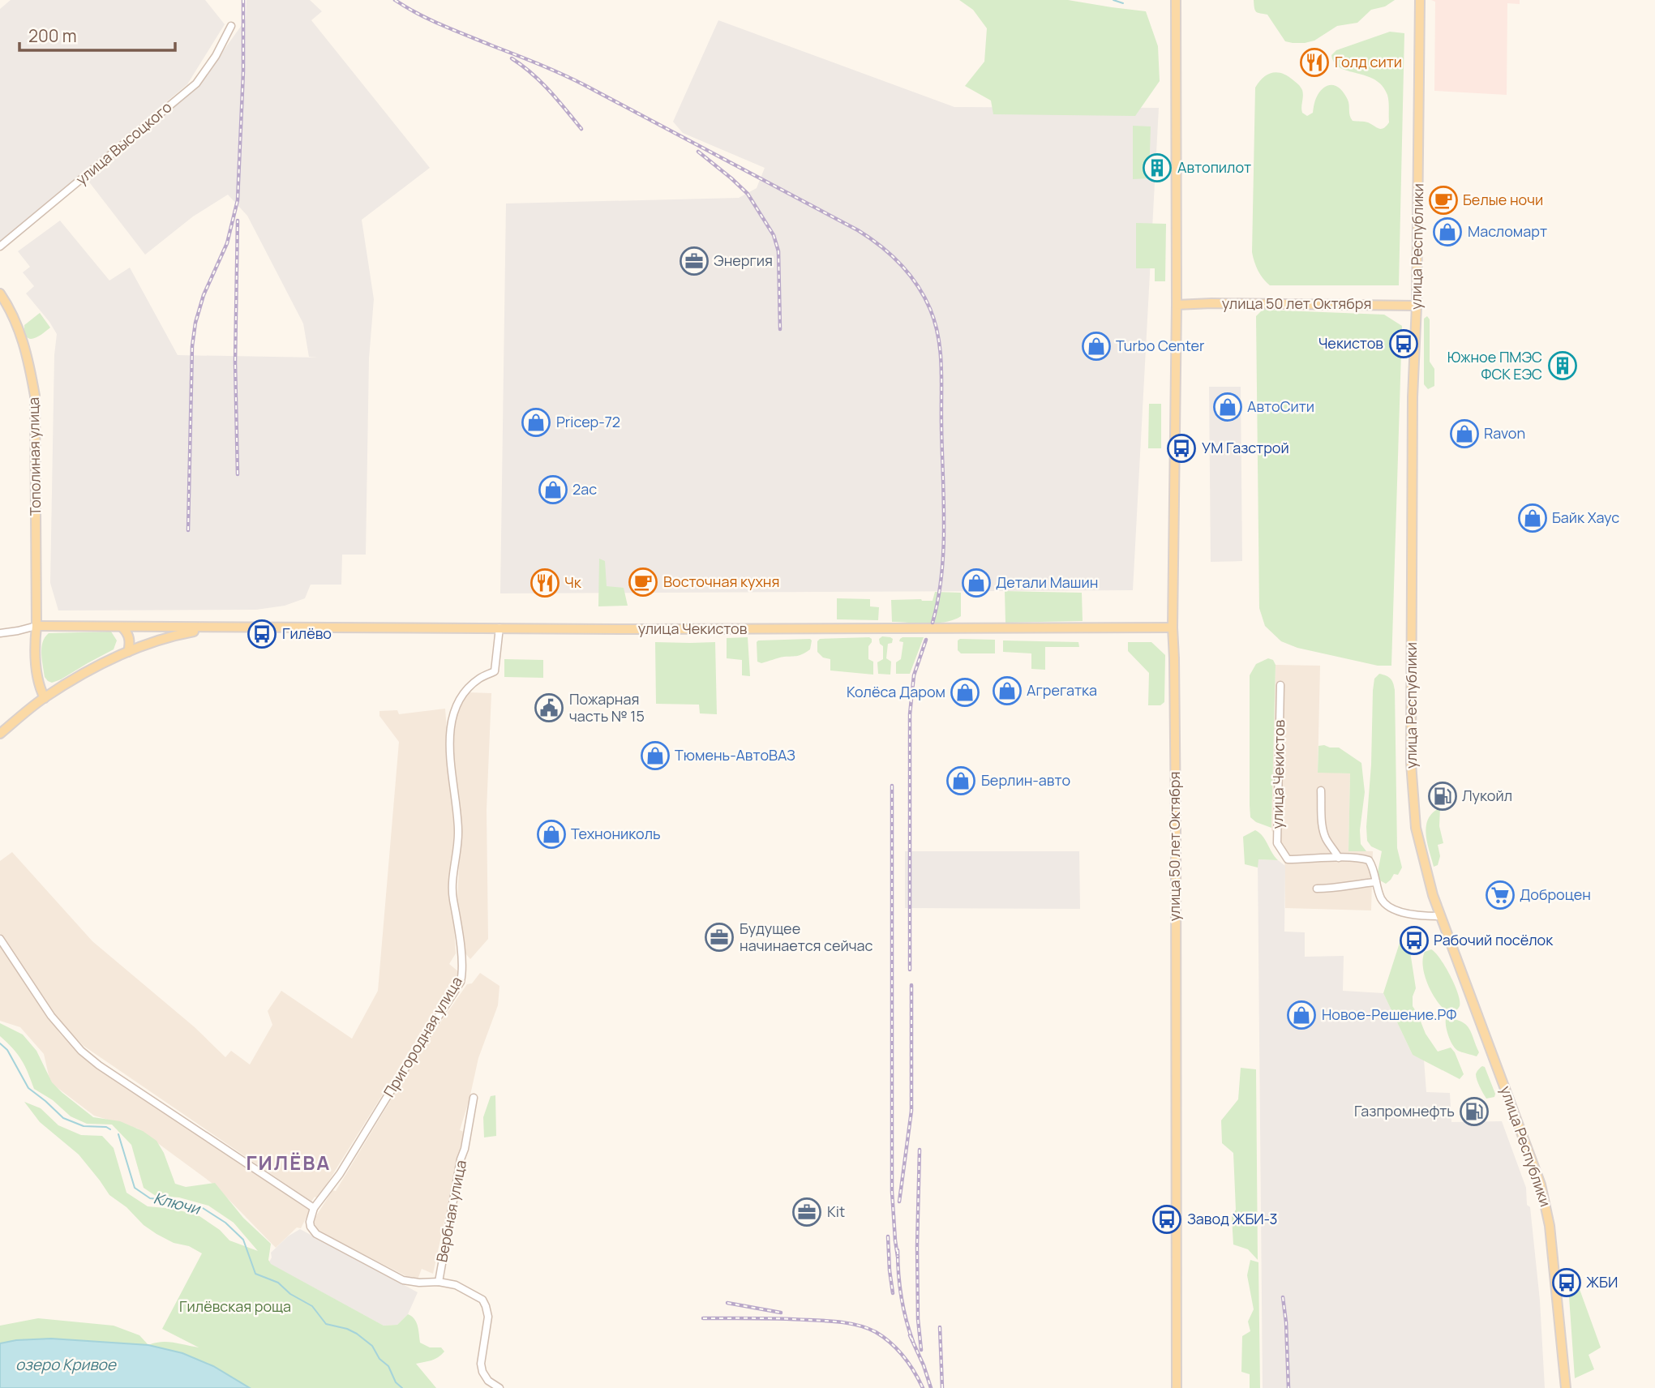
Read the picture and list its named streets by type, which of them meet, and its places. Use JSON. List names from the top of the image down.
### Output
{
  "streets": {
    "main road": [
      "улица Республики",
      "улица 50 лет Октября",
      "Тополиная улица",
      "улица Чекистов"
    ],
    "street": ["улица Высоцкого", "Пригородная улица", "Вербная улица"]
  },
  "crossings": [
    ["улица Республики", "улица 50 лет Октября"],
    ["улица 50 лет Октября", "улица Чекистов"],
    ["улица Чекистов", "Пригородная улица"]
  ],
  "districts": ["ГИЛЁВА"],
  "water": ["Ключи", "озеро Кривое"],
  "parks": ["Гилёвская роща"],
  "places": {
    "restaurant": ["Голд сити", "Чк"],
    "building": ["Автопилот", "Южное ПМЭС ФСК ЕЭС"],
    "cafe": ["Белые ночи", "Восточная кухня"],
    "shop": [
      "Масломарт",
      "Turbo Center",
      "АвтоСити",
      "Pricep-72",
      "Ravon",
      "2ас",
      "Байк Хаус",
      "Детали Машин",
      "Агрегатка",
      "Колёса Даром",
      "Тюмень-АвтоВАЗ",
      "Берлин-авто",
      "Технониколь",
      "Новое-Решение.РФ"
    ],
    "office": ["Энергия", "Будущее начинается сейчас", "Kit"],
    "bus stop": [
      "Чекистов",
      "УМ Газстрой",
      "Гилёво",
      "Рабочий посёлок",
      "Завод ЖБИ-3",
      "ЖБИ"
    ],
    "public building": ["Пожарная часть № 15"],
    "fuel station": ["Лукойл", "Газпромнефть"],
    "supermarket": ["Доброцен"]
  },
  "scale_bar": "200 m"
}
